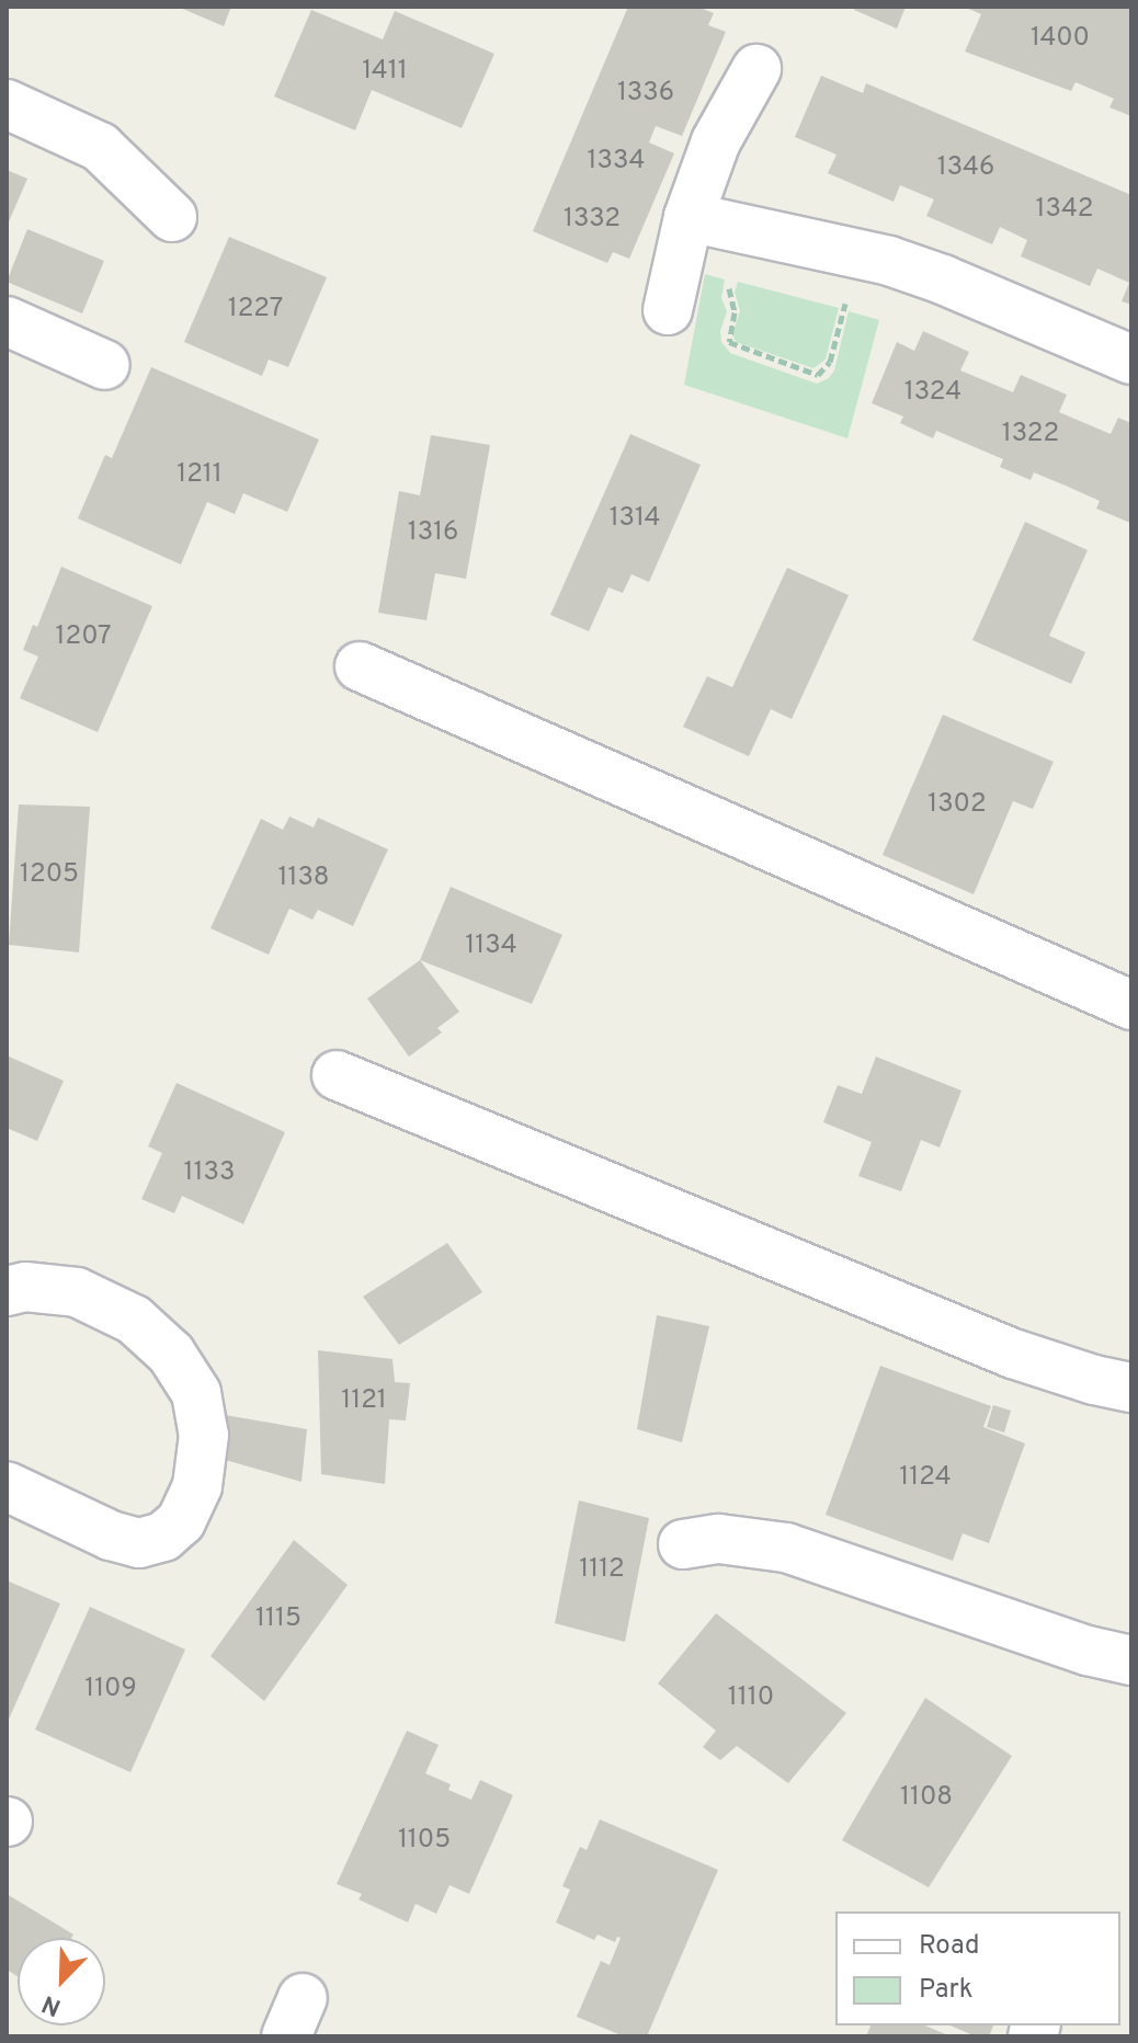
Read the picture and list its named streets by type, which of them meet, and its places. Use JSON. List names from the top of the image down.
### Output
{
  "house_numbers": [
    "1400",
    "1411",
    "1336",
    "1334",
    "1346",
    "1342",
    "1332",
    "1227",
    "1324",
    "1322",
    "1211",
    "1314",
    "1316",
    "1207",
    "1302",
    "1205",
    "1138",
    "1134",
    "1133",
    "1121",
    "1124",
    "1112",
    "1115",
    "1109",
    "1110",
    "1108",
    "1105"
  ],
  "legend": ["Road", "Park"],
  "north": "bottom left"
}
